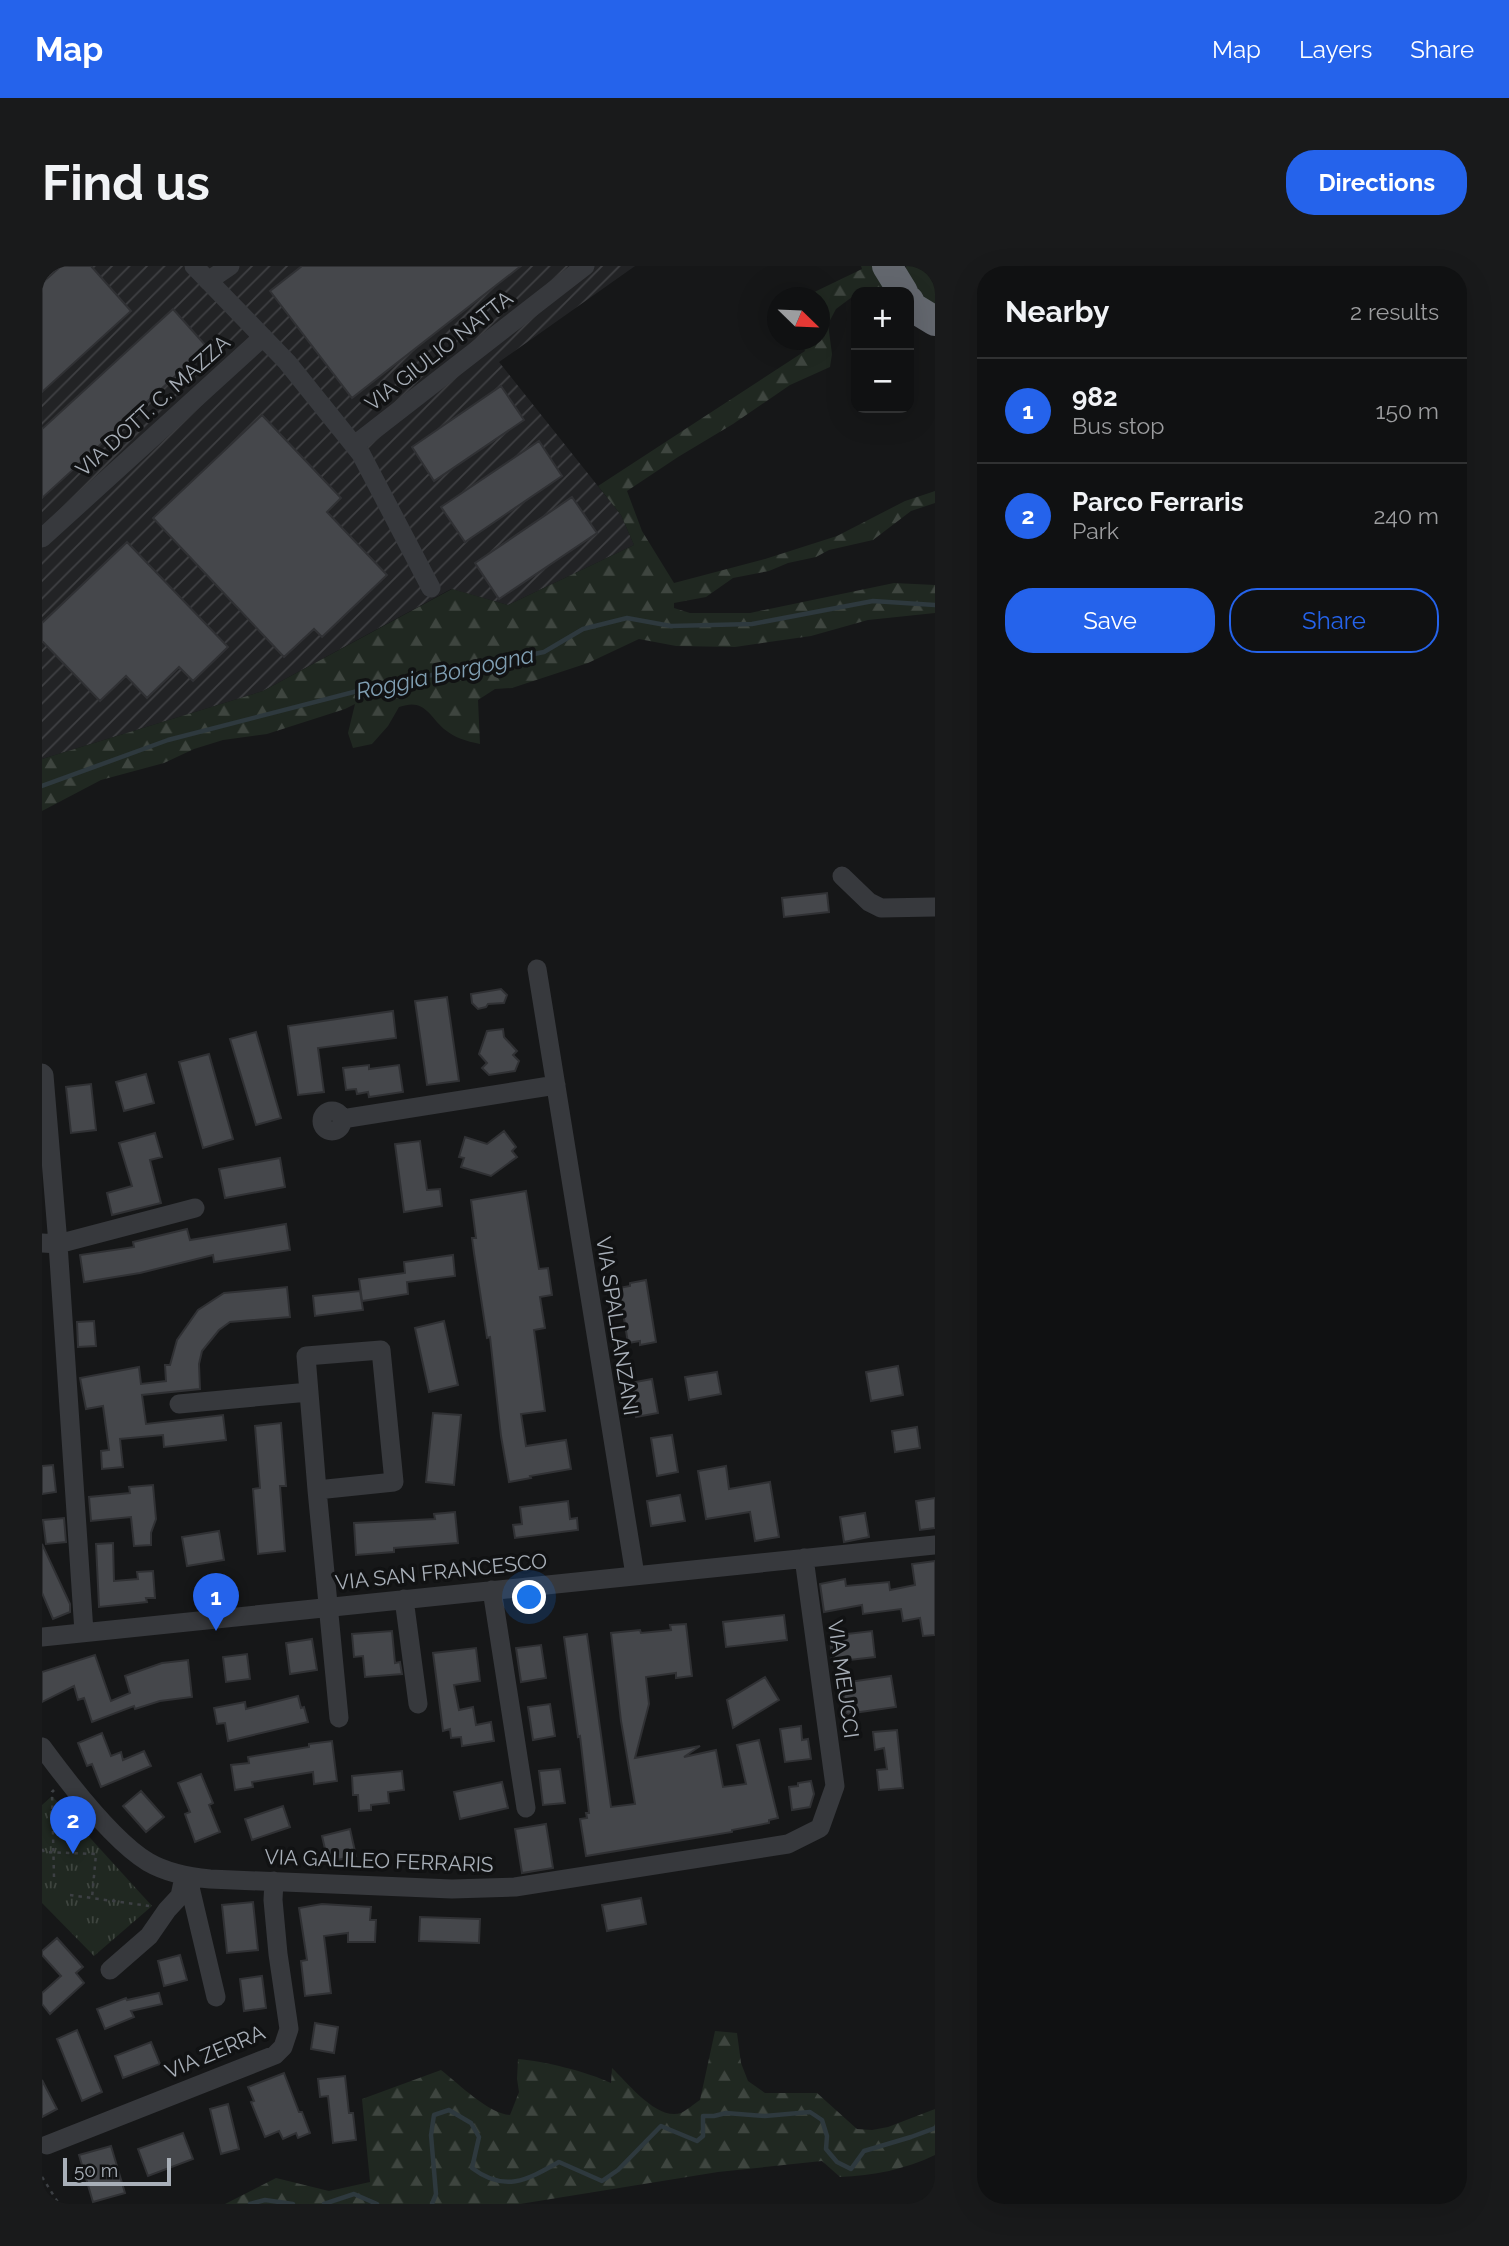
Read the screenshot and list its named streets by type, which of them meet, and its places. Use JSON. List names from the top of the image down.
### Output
{
  "streets": {
    "street": [
      "VIA GIULIO NATTA",
      "VIA DOTT. C. MAZZA",
      "VIA SPALLANZANI",
      "VIA SAN FRANCESCO",
      "VIA MEUCCI",
      "VIA GALILEO FERRARIS",
      "VIA ZERRA"
    ]
  },
  "crossings": [
    ["VIA SPALLANZANI", "VIA SAN FRANCESCO"],
    ["VIA SAN FRANCESCO", "VIA MEUCCI"],
    ["VIA MEUCCI", "VIA GALILEO FERRARIS"],
    ["VIA GALILEO FERRARIS", "VIA ZERRA"]
  ],
  "water": ["Roggia Borgogna"],
  "scale_bar": "50 m",
  "north": "bottom right",
  "page": {
    "header": "Map",
    "nav": ["Map", "Layers", "Share"],
    "buttons": [
      "Directions",
      ["Save", "Share"]
    ],
    "title": "Find us",
    "heading": ["Nearby", "2 results"],
    "map_buttons": ["+", "−"],
    "list": [
      {
        "mark": "1",
        "name": "982",
        "note": "Bus stop",
        "value": "150 m"
      },
      {
        "mark": "2",
        "name": "Parco Ferraris",
        "note": "Park",
        "value": "240 m"
      }
    ],
    "pins": ["1", "2"],
    "scale": "50 m"
  }
}
